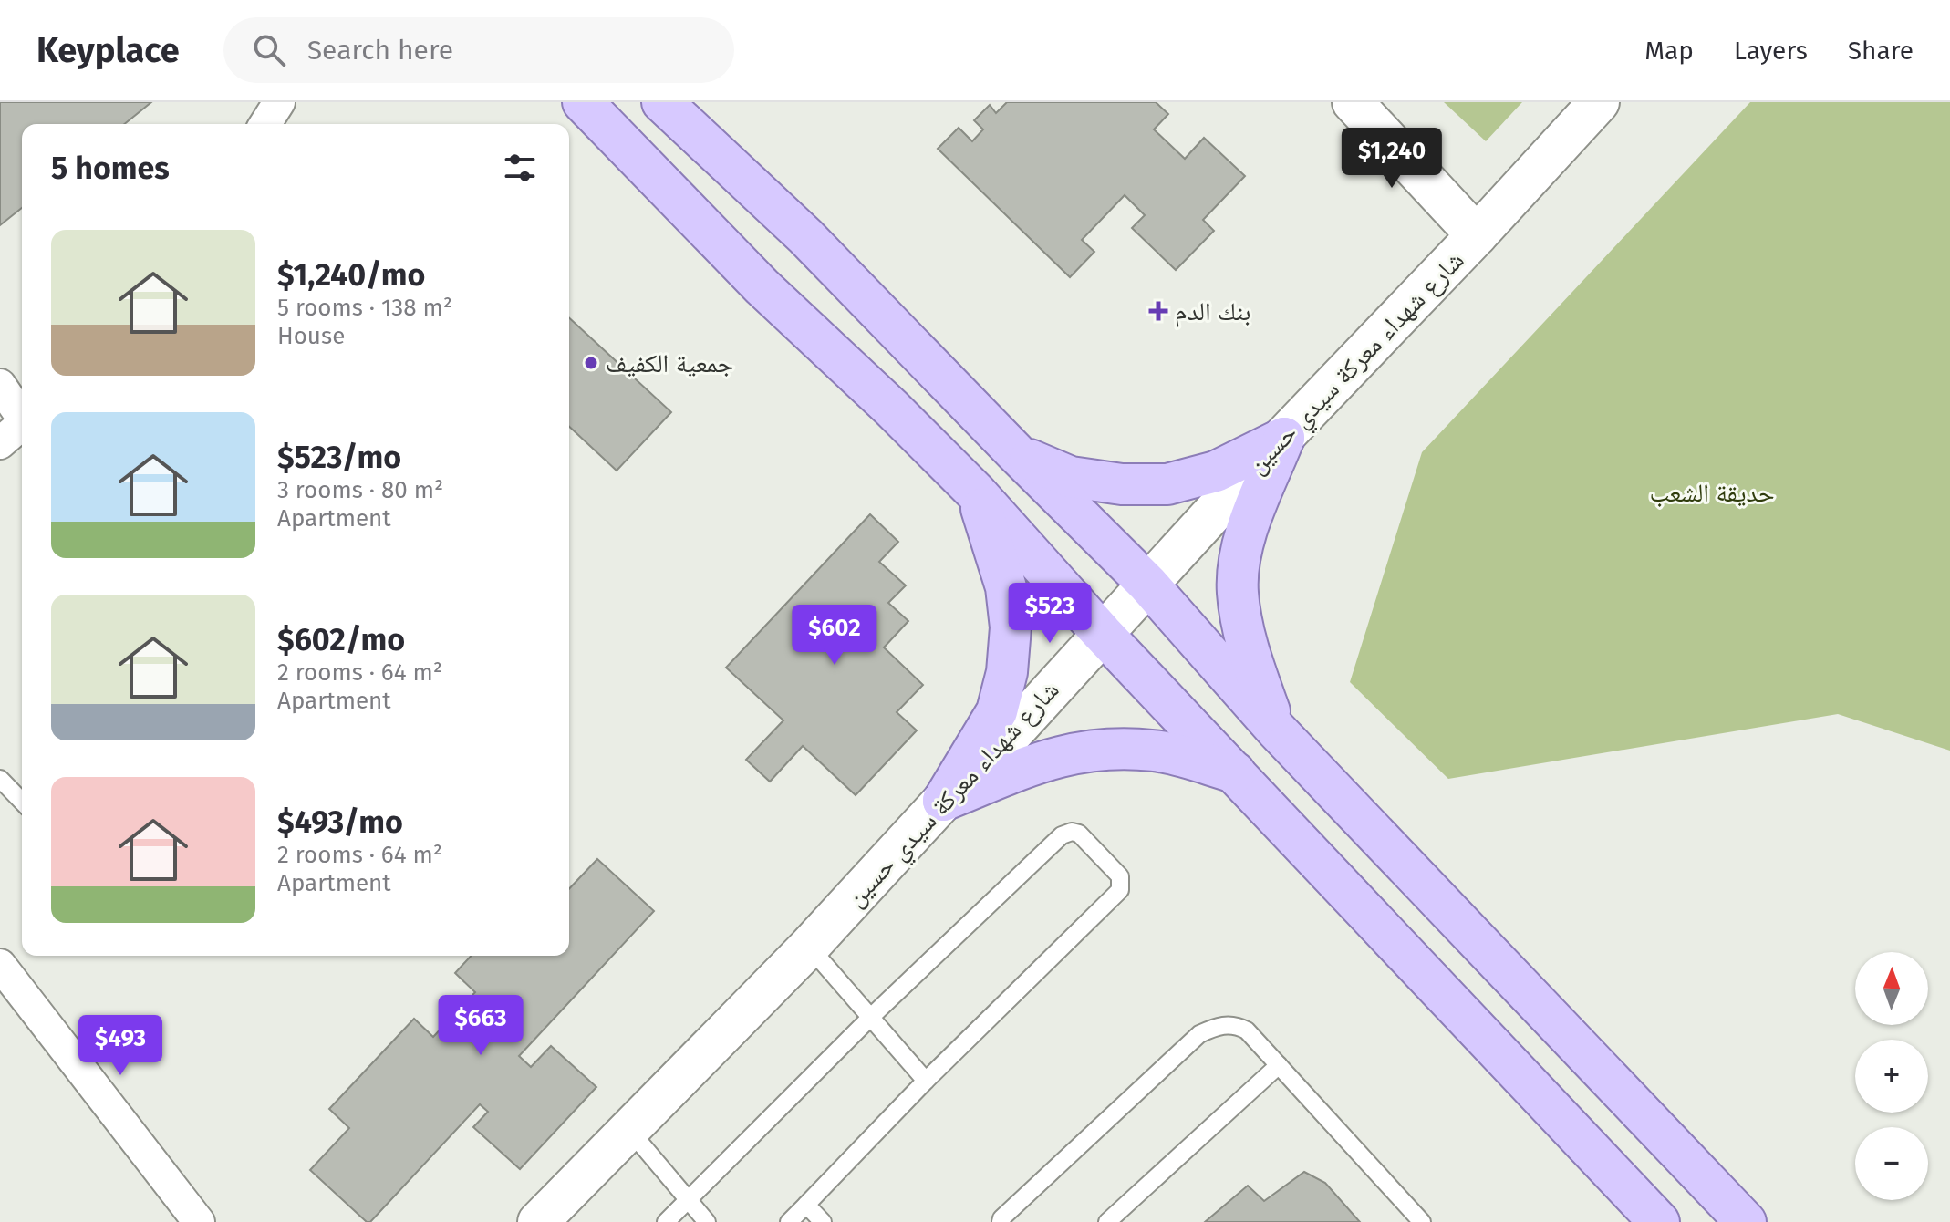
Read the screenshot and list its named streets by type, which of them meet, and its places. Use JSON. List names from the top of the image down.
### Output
{
  "streets": {
    "main road": ["شارع شهداء معركة سيدي حسين"]
  },
  "parks": ["حديقة الشعب"],
  "places": {
    "health": ["بنك الدم"],
    "other": ["جمعية الكفيف"]
  },
  "north": "top",
  "page": {
    "header": "Keyplace",
    "search": "Search here",
    "nav": ["Map", "Layers", "Share"],
    "heading": "5 homes",
    "price": [
      "$1,240",
      "$523",
      "$602",
      "$663",
      "$493"
    ],
    "list": [
      {
        "name": "$1,240/mo",
        "note": "5 rooms · 138 m² · House"
      },
      {
        "name": "$523/mo",
        "note": "3 rooms · 80 m² · Apartment"
      },
      {
        "name": "$602/mo",
        "note": "2 rooms · 64 m² · Apartment"
      },
      {
        "name": "$493/mo",
        "note": "2 rooms · 64 m² · Apartment"
      }
    ],
    "map_buttons": ["+", "−"]
  }
}
